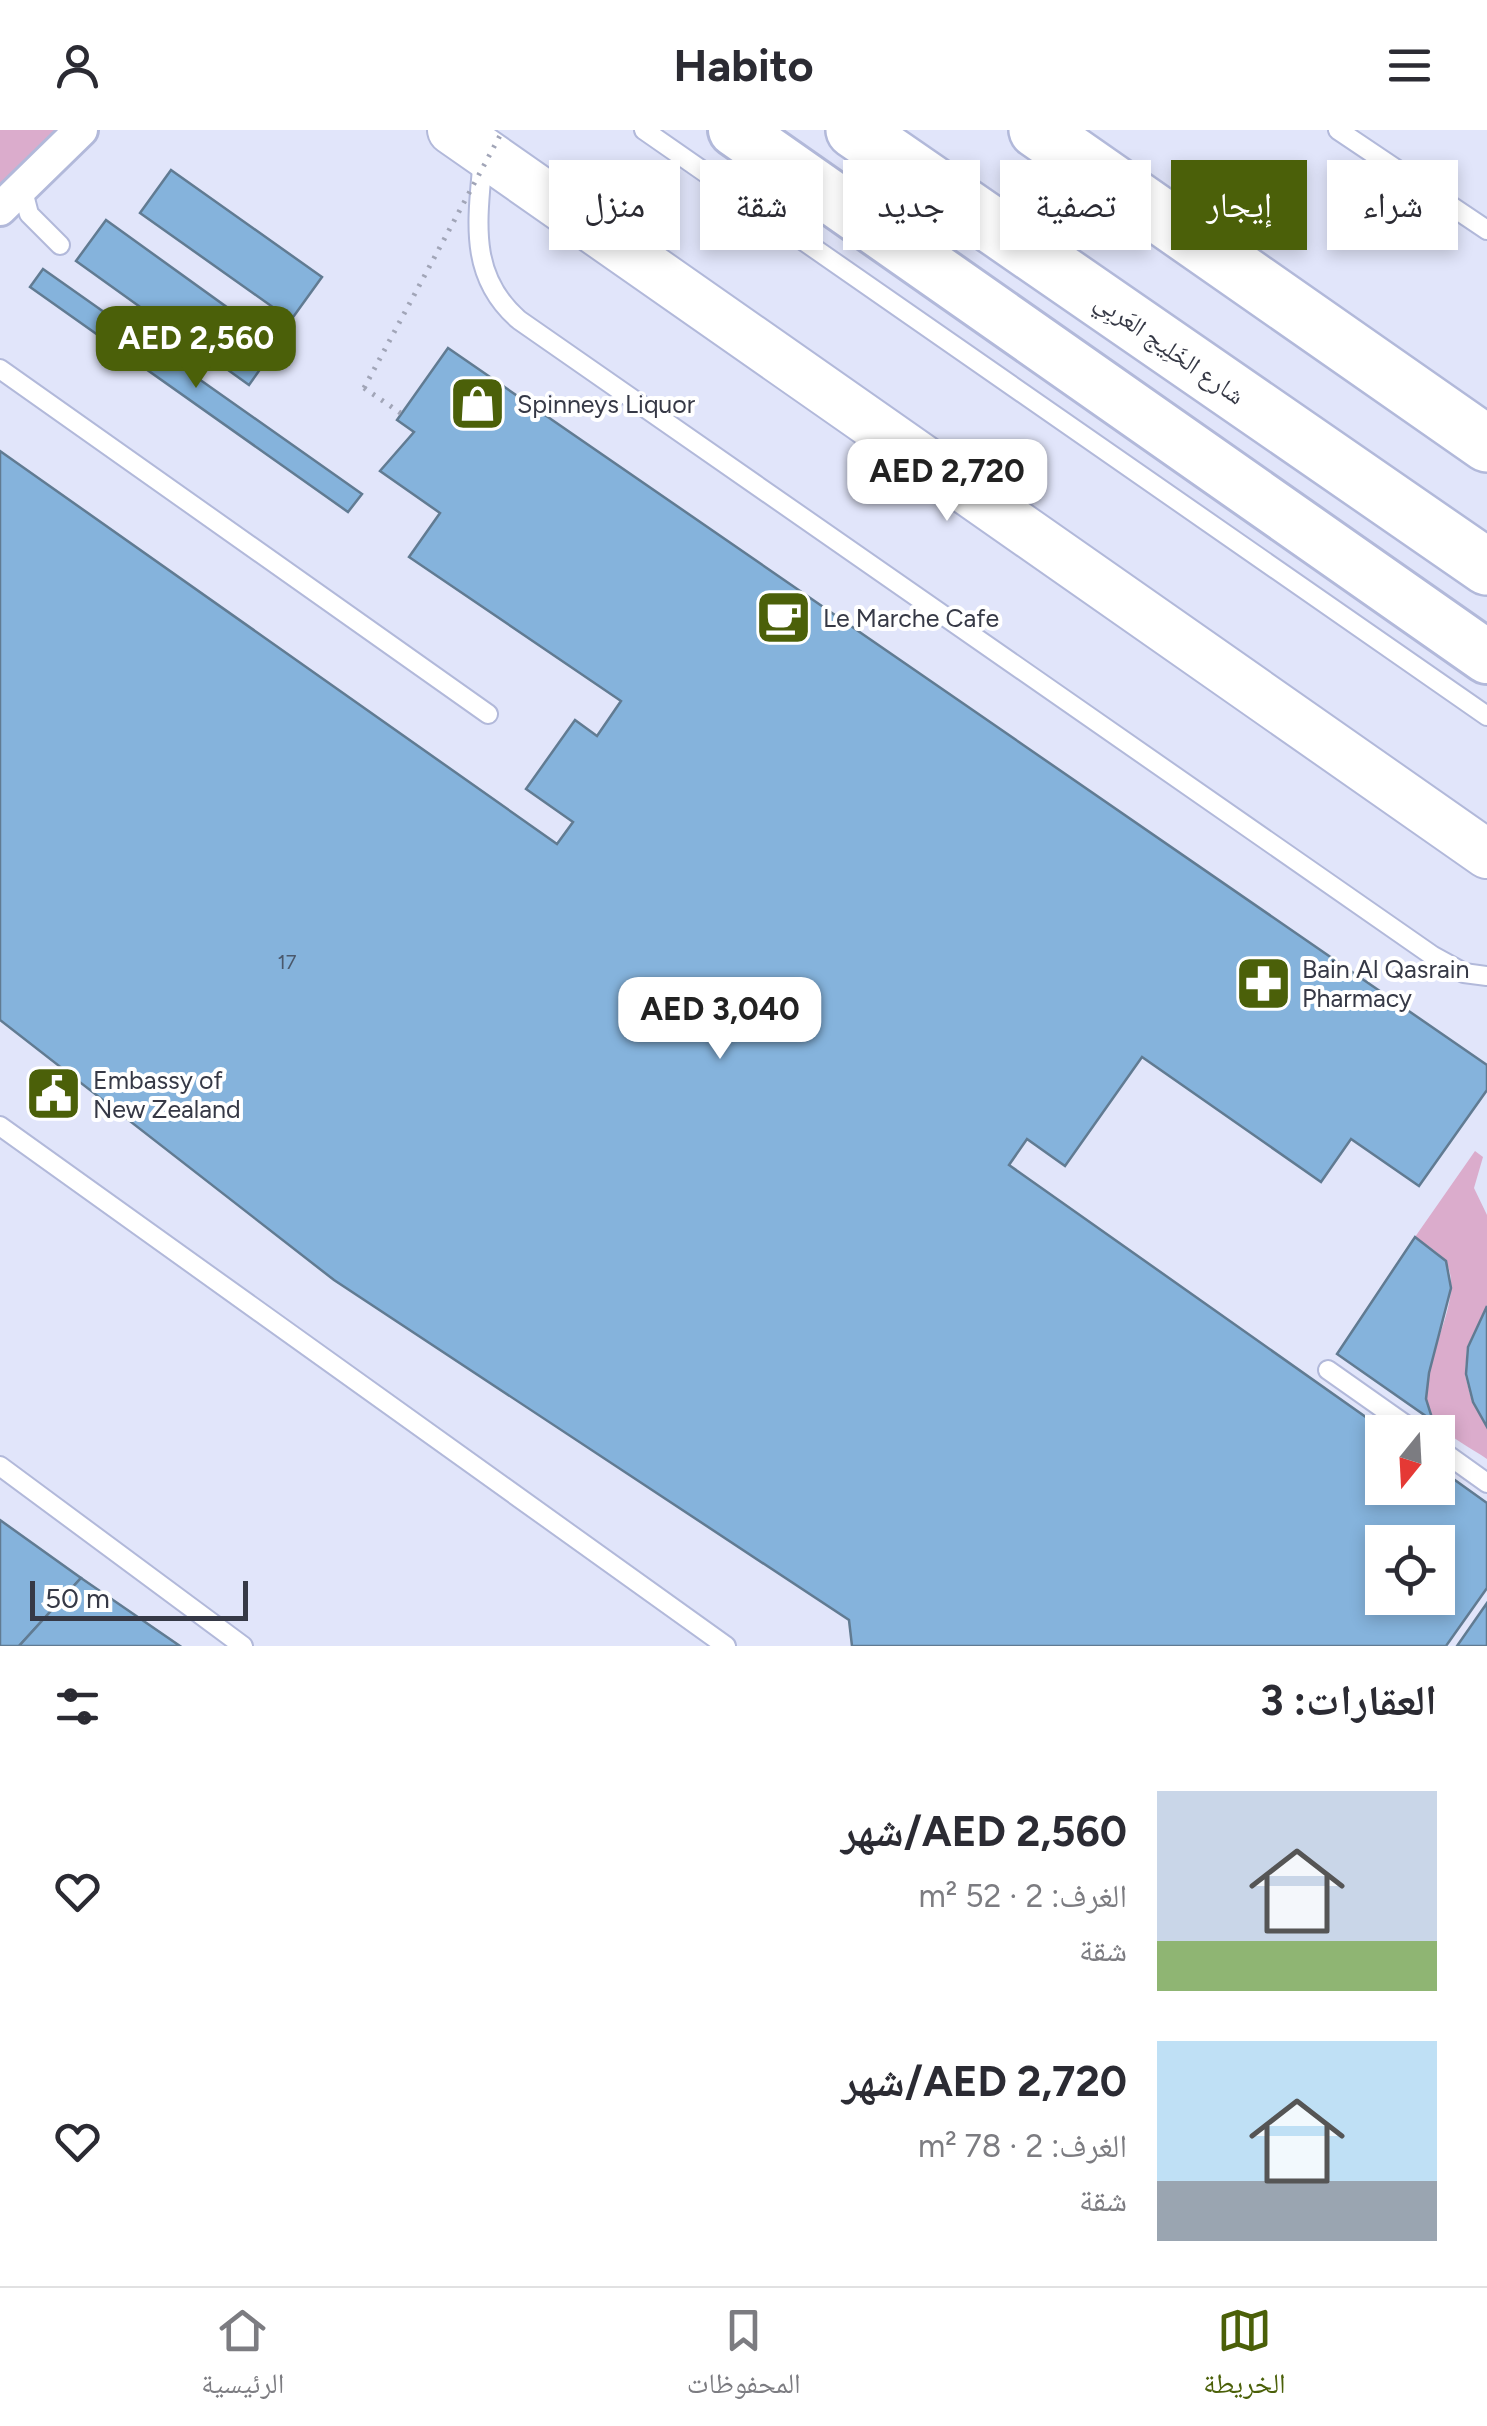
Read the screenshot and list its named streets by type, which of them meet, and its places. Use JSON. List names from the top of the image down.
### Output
{
  "streets": {
    "highway": ["شارع الخَلِيج العَربِي"]
  },
  "places": {
    "shop": ["Spinneys Liquor"],
    "cafe": ["Le Marche Cafe"],
    "pharmacy": ["Bain Al Qasrain Pharmacy"],
    "public building": ["Embassy of New Zealand"]
  },
  "house_numbers": ["17"],
  "scale_bar": "50 m",
  "north": "bottom",
  "page": {
    "header": "Habito",
    "chip": [
      "شراء",
      "إيجار",
      "تصفية",
      "جديد",
      "شقة",
      "منزل"
    ],
    "price": ["AED 2,560", "AED 2,720", "AED 3,040"],
    "scale": "50 m",
    "heading": "العقارات: 3",
    "list": [
      {
        "name": "AED 2,560/شهر",
        "note": "الغرف: 2 · 52 m² · شقة"
      },
      {
        "name": "AED 2,720/شهر",
        "note": "الغرف: 2 · 78 m² · شقة"
      }
    ],
    "tabs": ["الخريطة", "المحفوظات", "الرئيسية"]
  }
}
